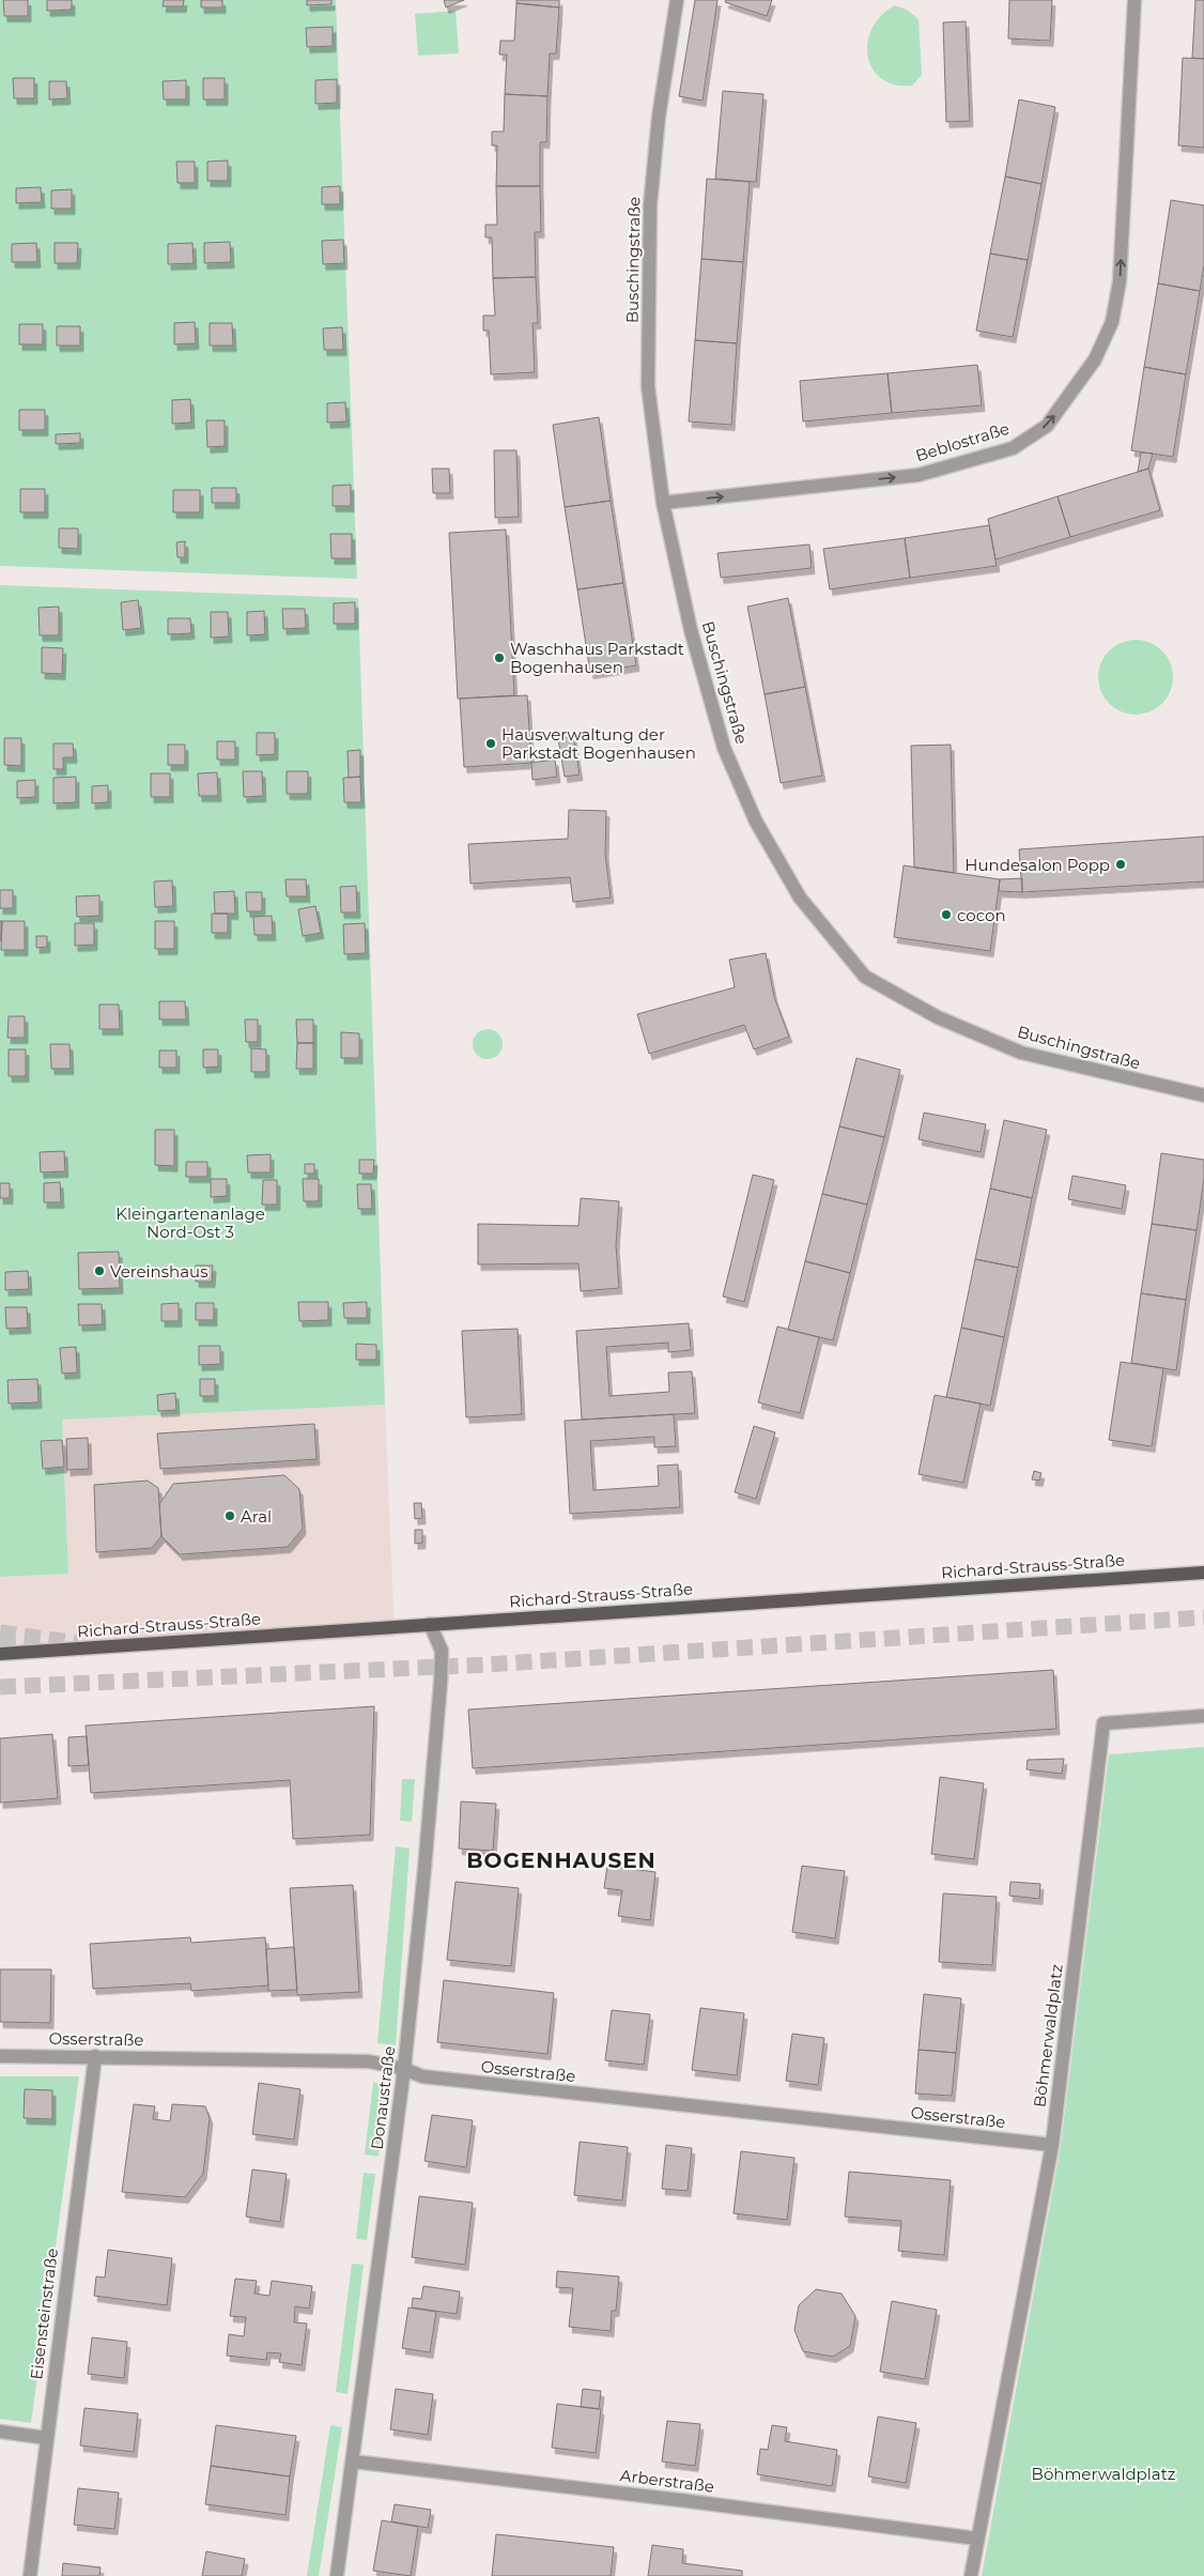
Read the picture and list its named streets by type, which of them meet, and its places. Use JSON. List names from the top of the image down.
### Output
{
  "streets": {
    "main road": ["Richard-Strauss-Straße"],
    "street": [
      "Buschingstraße",
      "Beblostraße",
      "Böhmerwaldplatz",
      "Osserstraße",
      "Donaustraße",
      "Eisensteinstraße",
      "Arberstraße"
    ]
  },
  "crossings": [
    ["Buschingstraße", "Beblostraße"],
    ["Richard-Strauss-Straße", "Donaustraße"],
    ["Böhmerwaldplatz", "Osserstraße"],
    ["Böhmerwaldplatz", "Arberstraße"],
    ["Osserstraße", "Donaustraße"],
    ["Osserstraße", "Eisensteinstraße"],
    ["Donaustraße", "Arberstraße"]
  ],
  "one_way": ["Beblostraße"],
  "districts": ["BOGENHAUSEN"],
  "parks": ["Kleingartenanlage Nord-Ost 3", "Böhmerwaldplatz"],
  "places": [
    "Waschhaus Parkstadt Bogenhausen",
    "Hausverwaltung der Parkstadt Bogenhausen",
    "Hundesalon Popp",
    "cocon",
    "Vereinshaus",
    "Aral"
  ]
}
